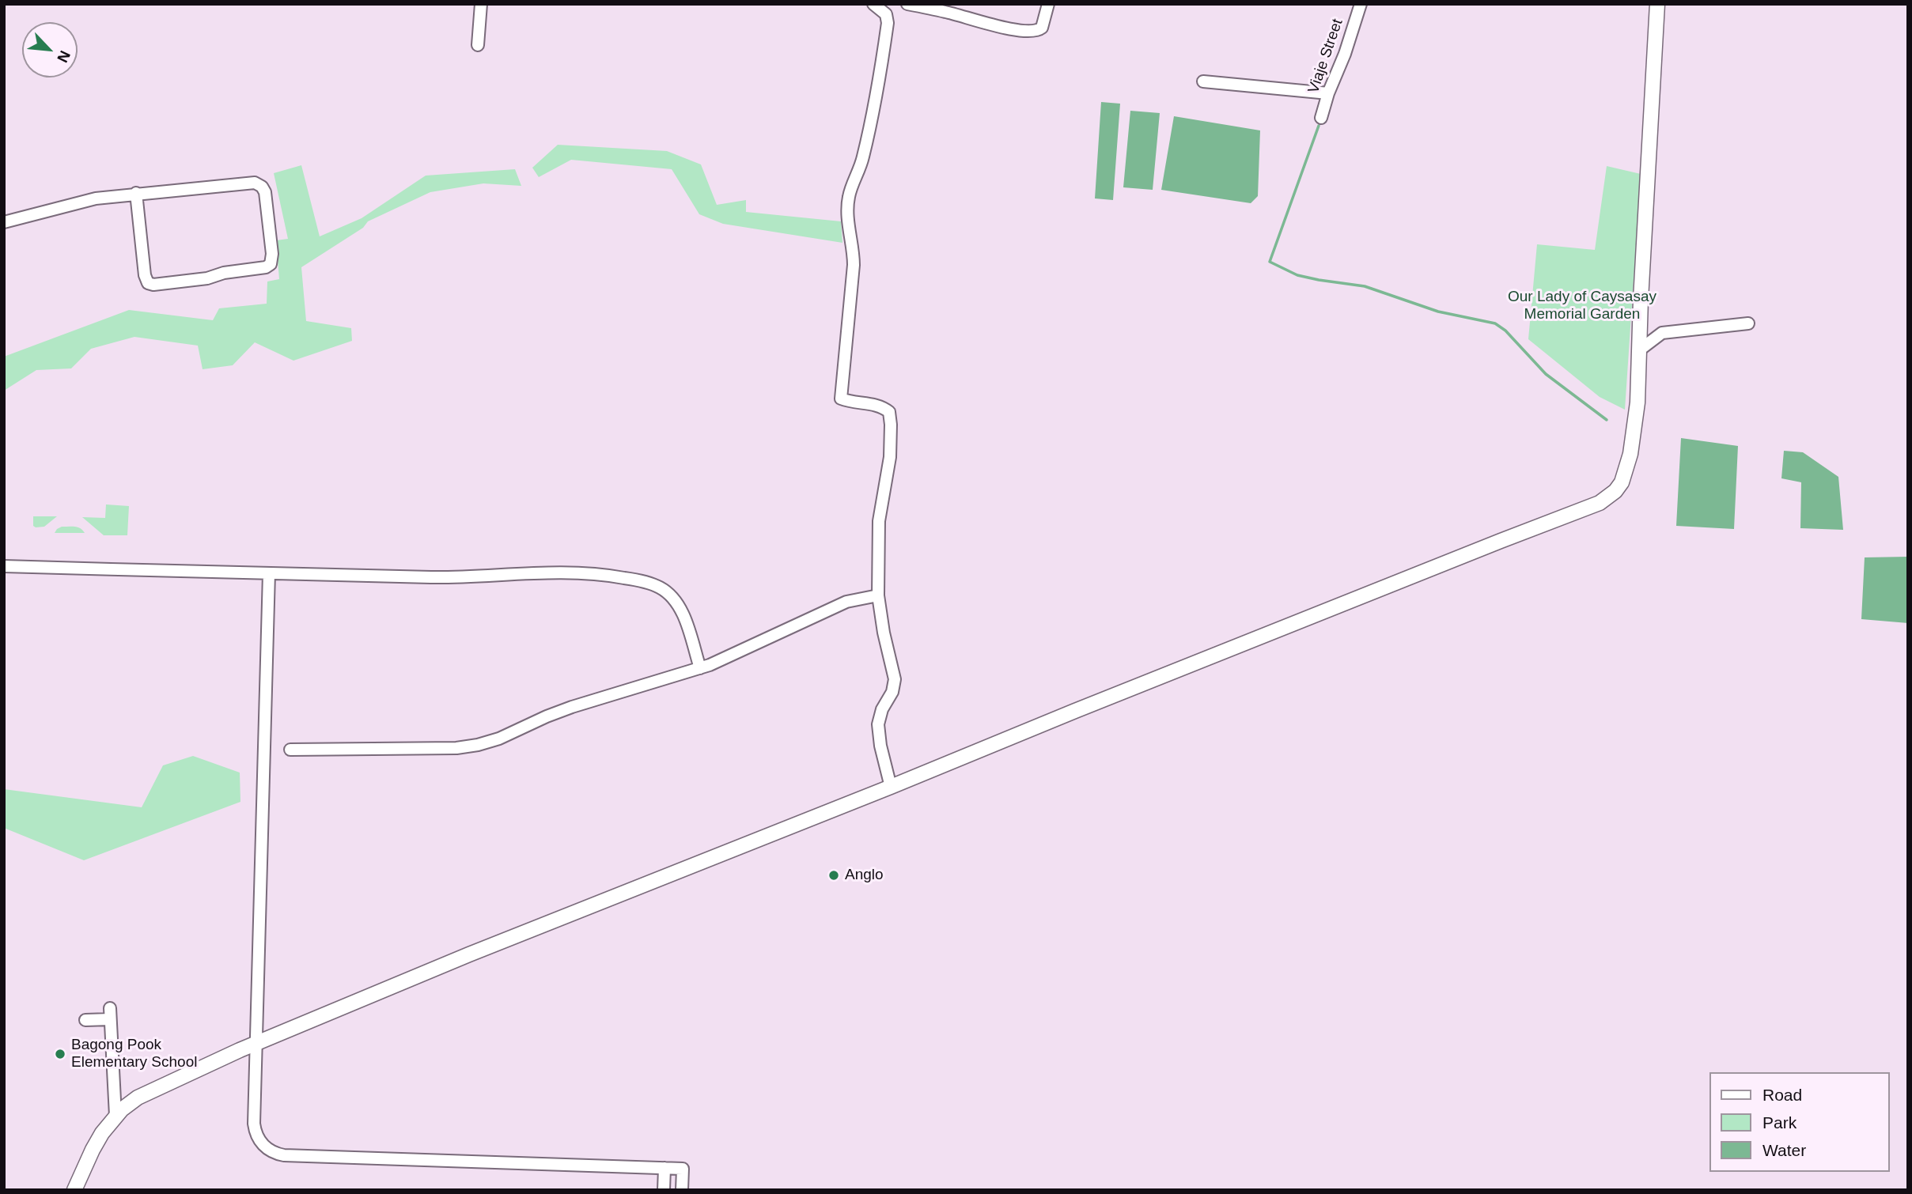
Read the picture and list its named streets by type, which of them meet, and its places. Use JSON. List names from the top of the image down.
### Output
{
  "streets": {
    "street": ["Viaje Street"]
  },
  "parks": ["Our Lady of Caysasay Memorial Garden"],
  "places": ["Anglo", "Bagong Pook Elementary School"],
  "legend": ["Road", "Park", "Water"],
  "north": "bottom right"
}
